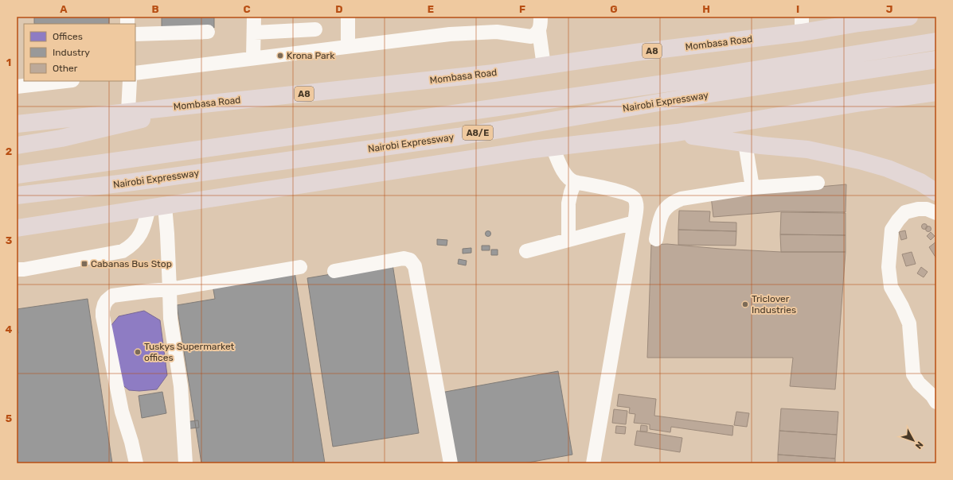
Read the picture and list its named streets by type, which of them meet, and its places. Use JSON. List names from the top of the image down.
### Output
{
  "streets": {
    "highway": [
      "Mombasa Road",
      "A8",
      "Nairobi Expressway",
      "A8/E"
    ]
  },
  "places": {
    "other": ["Krona Park", "Triclover Industries", "Tuskys Supermarket offices"],
    "transit": ["Cabanas Bus Stop"]
  },
  "legend": ["Offices", "Industry", "Other"],
  "north": "bottom right",
  "grid": {
    "columns": [
      "A",
      "B",
      "C",
      "D",
      "E",
      "F",
      "G",
      "H",
      "I",
      "J"
    ],
    "rows": [
      "1",
      "2",
      "3",
      "4",
      "5"
    ]
  }
}
